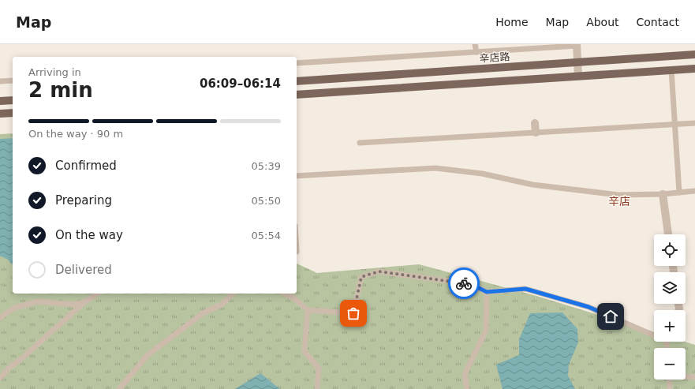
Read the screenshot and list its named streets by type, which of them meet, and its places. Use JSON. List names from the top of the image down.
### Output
{
  "streets": {
    "main road": ["辛店路"]
  },
  "districts": ["辛店"],
  "page": {
    "header": "Map",
    "nav": [
      "Home",
      "Map",
      "About",
      "Contact"
    ],
    "heading": ["2 min", "Arriving in", "06:09–06:14"],
    "bar": "On the way · 90 m",
    "list": [
      ["Confirmed", "05:39"],
      ["Preparing", "05:50"],
      ["On the way", "05:54"],
      "Delivered"
    ],
    "map_buttons": ["+", "−"]
  }
}
